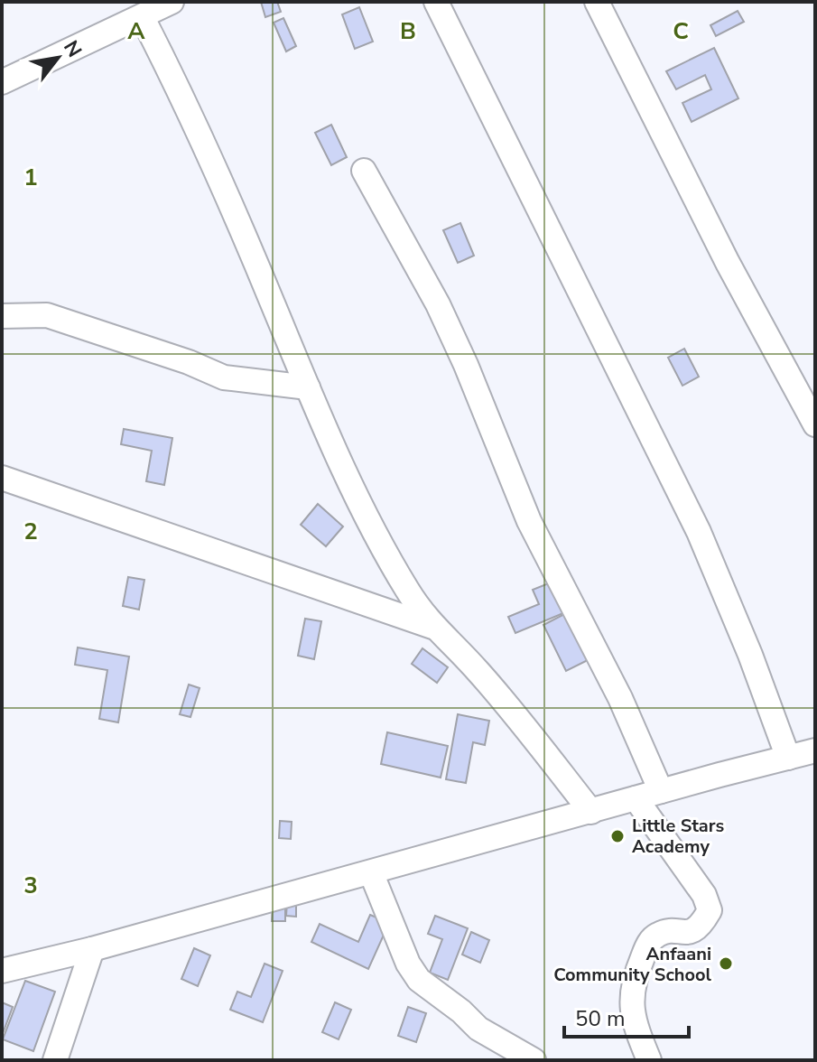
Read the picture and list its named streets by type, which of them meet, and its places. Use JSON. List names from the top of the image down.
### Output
{
  "places": ["Little Stars Academy", "Anfaani Community School"],
  "scale_bar": "50 m",
  "north": "top right",
  "grid": {
    "columns": ["A", "B", "C"],
    "rows": ["1", "2", "3"]
  }
}
